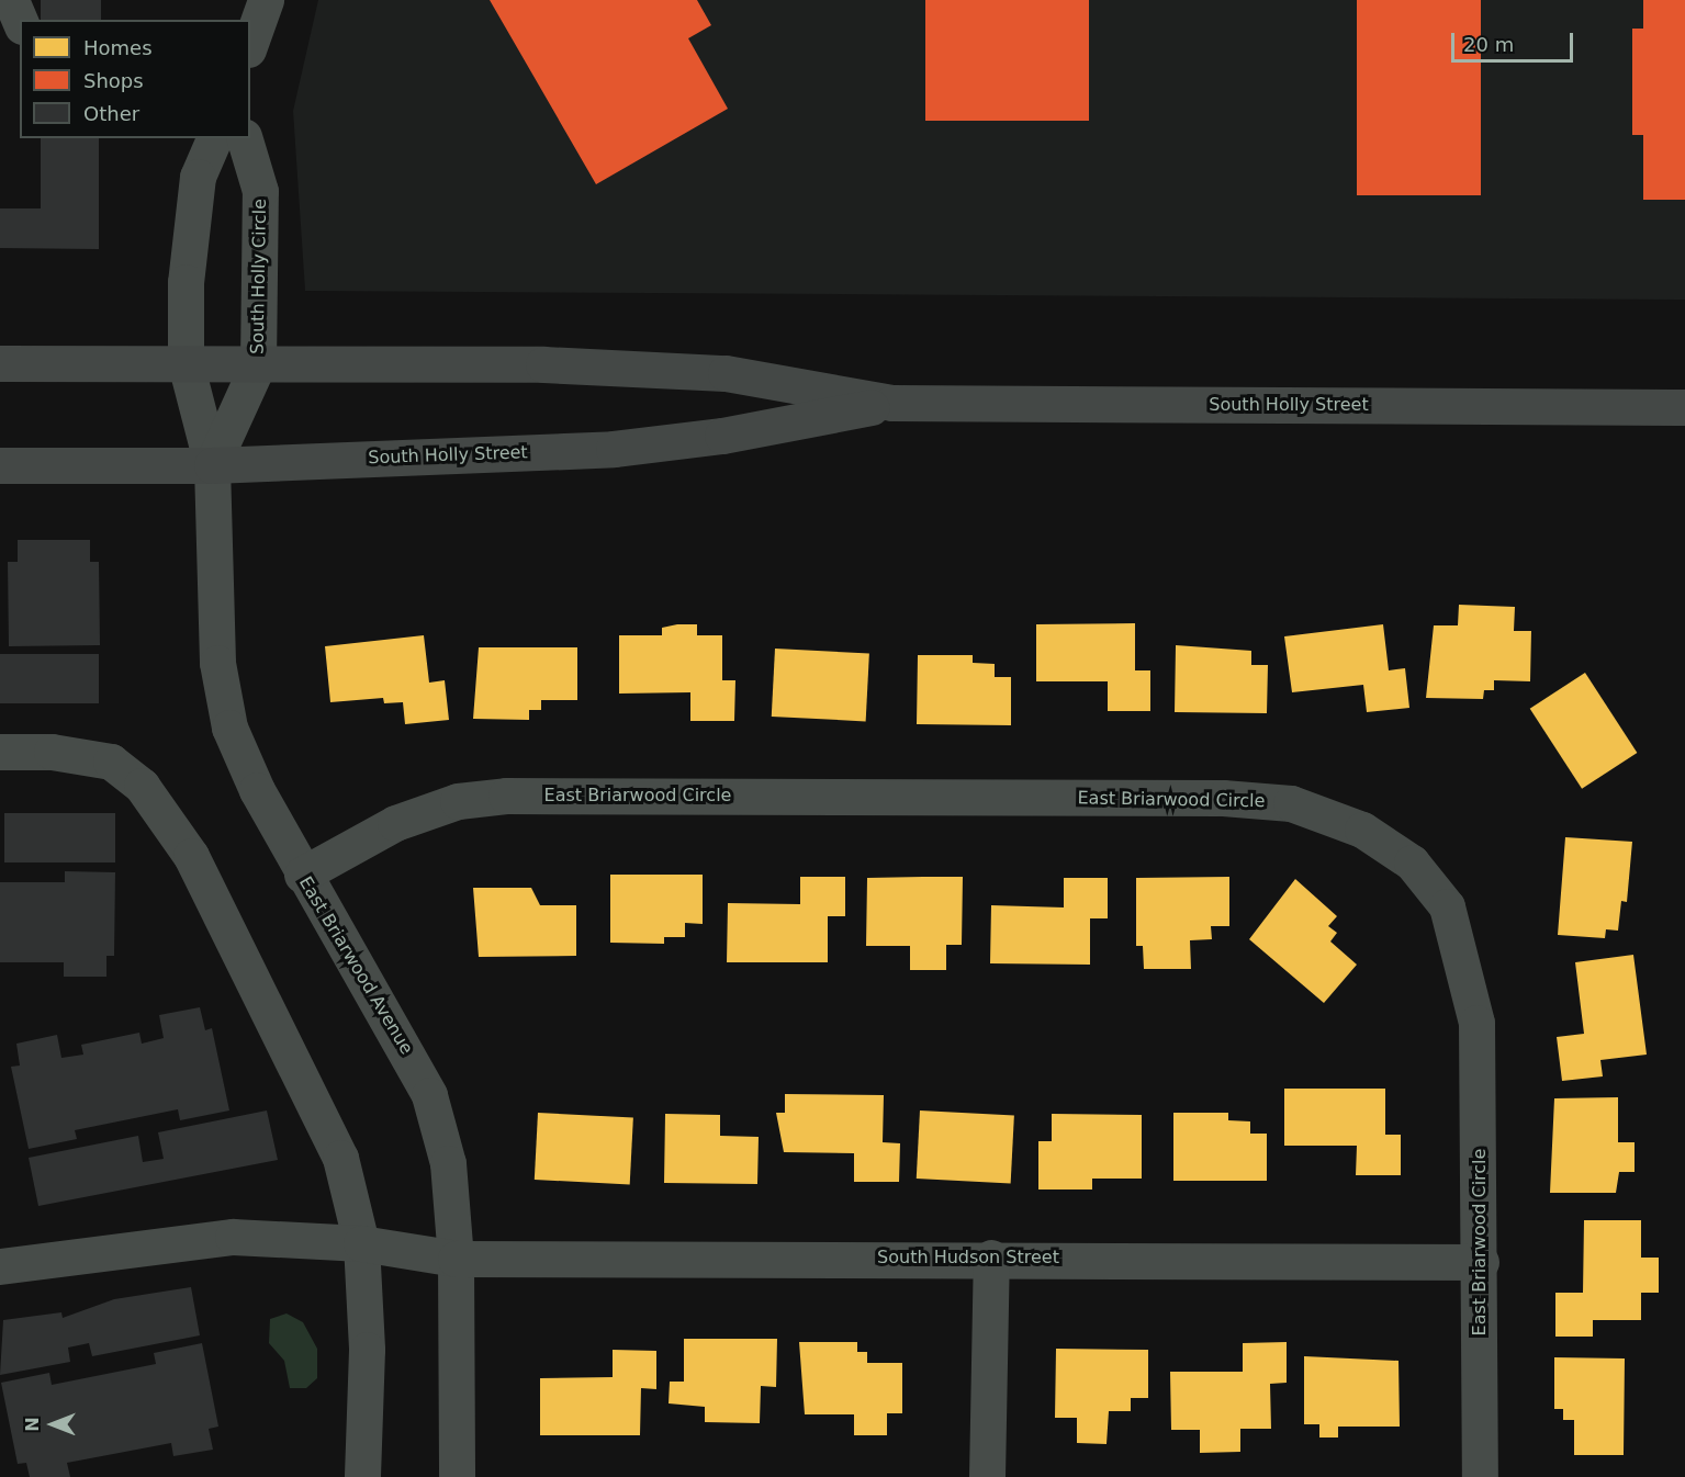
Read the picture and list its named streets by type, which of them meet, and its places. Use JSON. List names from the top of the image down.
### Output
{
  "streets": {
    "main road": ["South Holly Street"],
    "street": [
      "South Holly Circle",
      "East Briarwood Circle",
      "East Briarwood Avenue",
      "South Hudson Street"
    ]
  },
  "crossings": [
    ["South Holly Circle", "South Holly Street"],
    ["South Holly Circle", "East Briarwood Avenue"],
    ["South Holly Street", "East Briarwood Avenue"],
    ["East Briarwood Circle", "East Briarwood Avenue"],
    ["East Briarwood Circle", "South Hudson Street"],
    ["East Briarwood Avenue", "South Hudson Street"]
  ],
  "legend": ["Homes", "Shops", "Other"],
  "scale_bar": "20 m",
  "north": "left"
}
